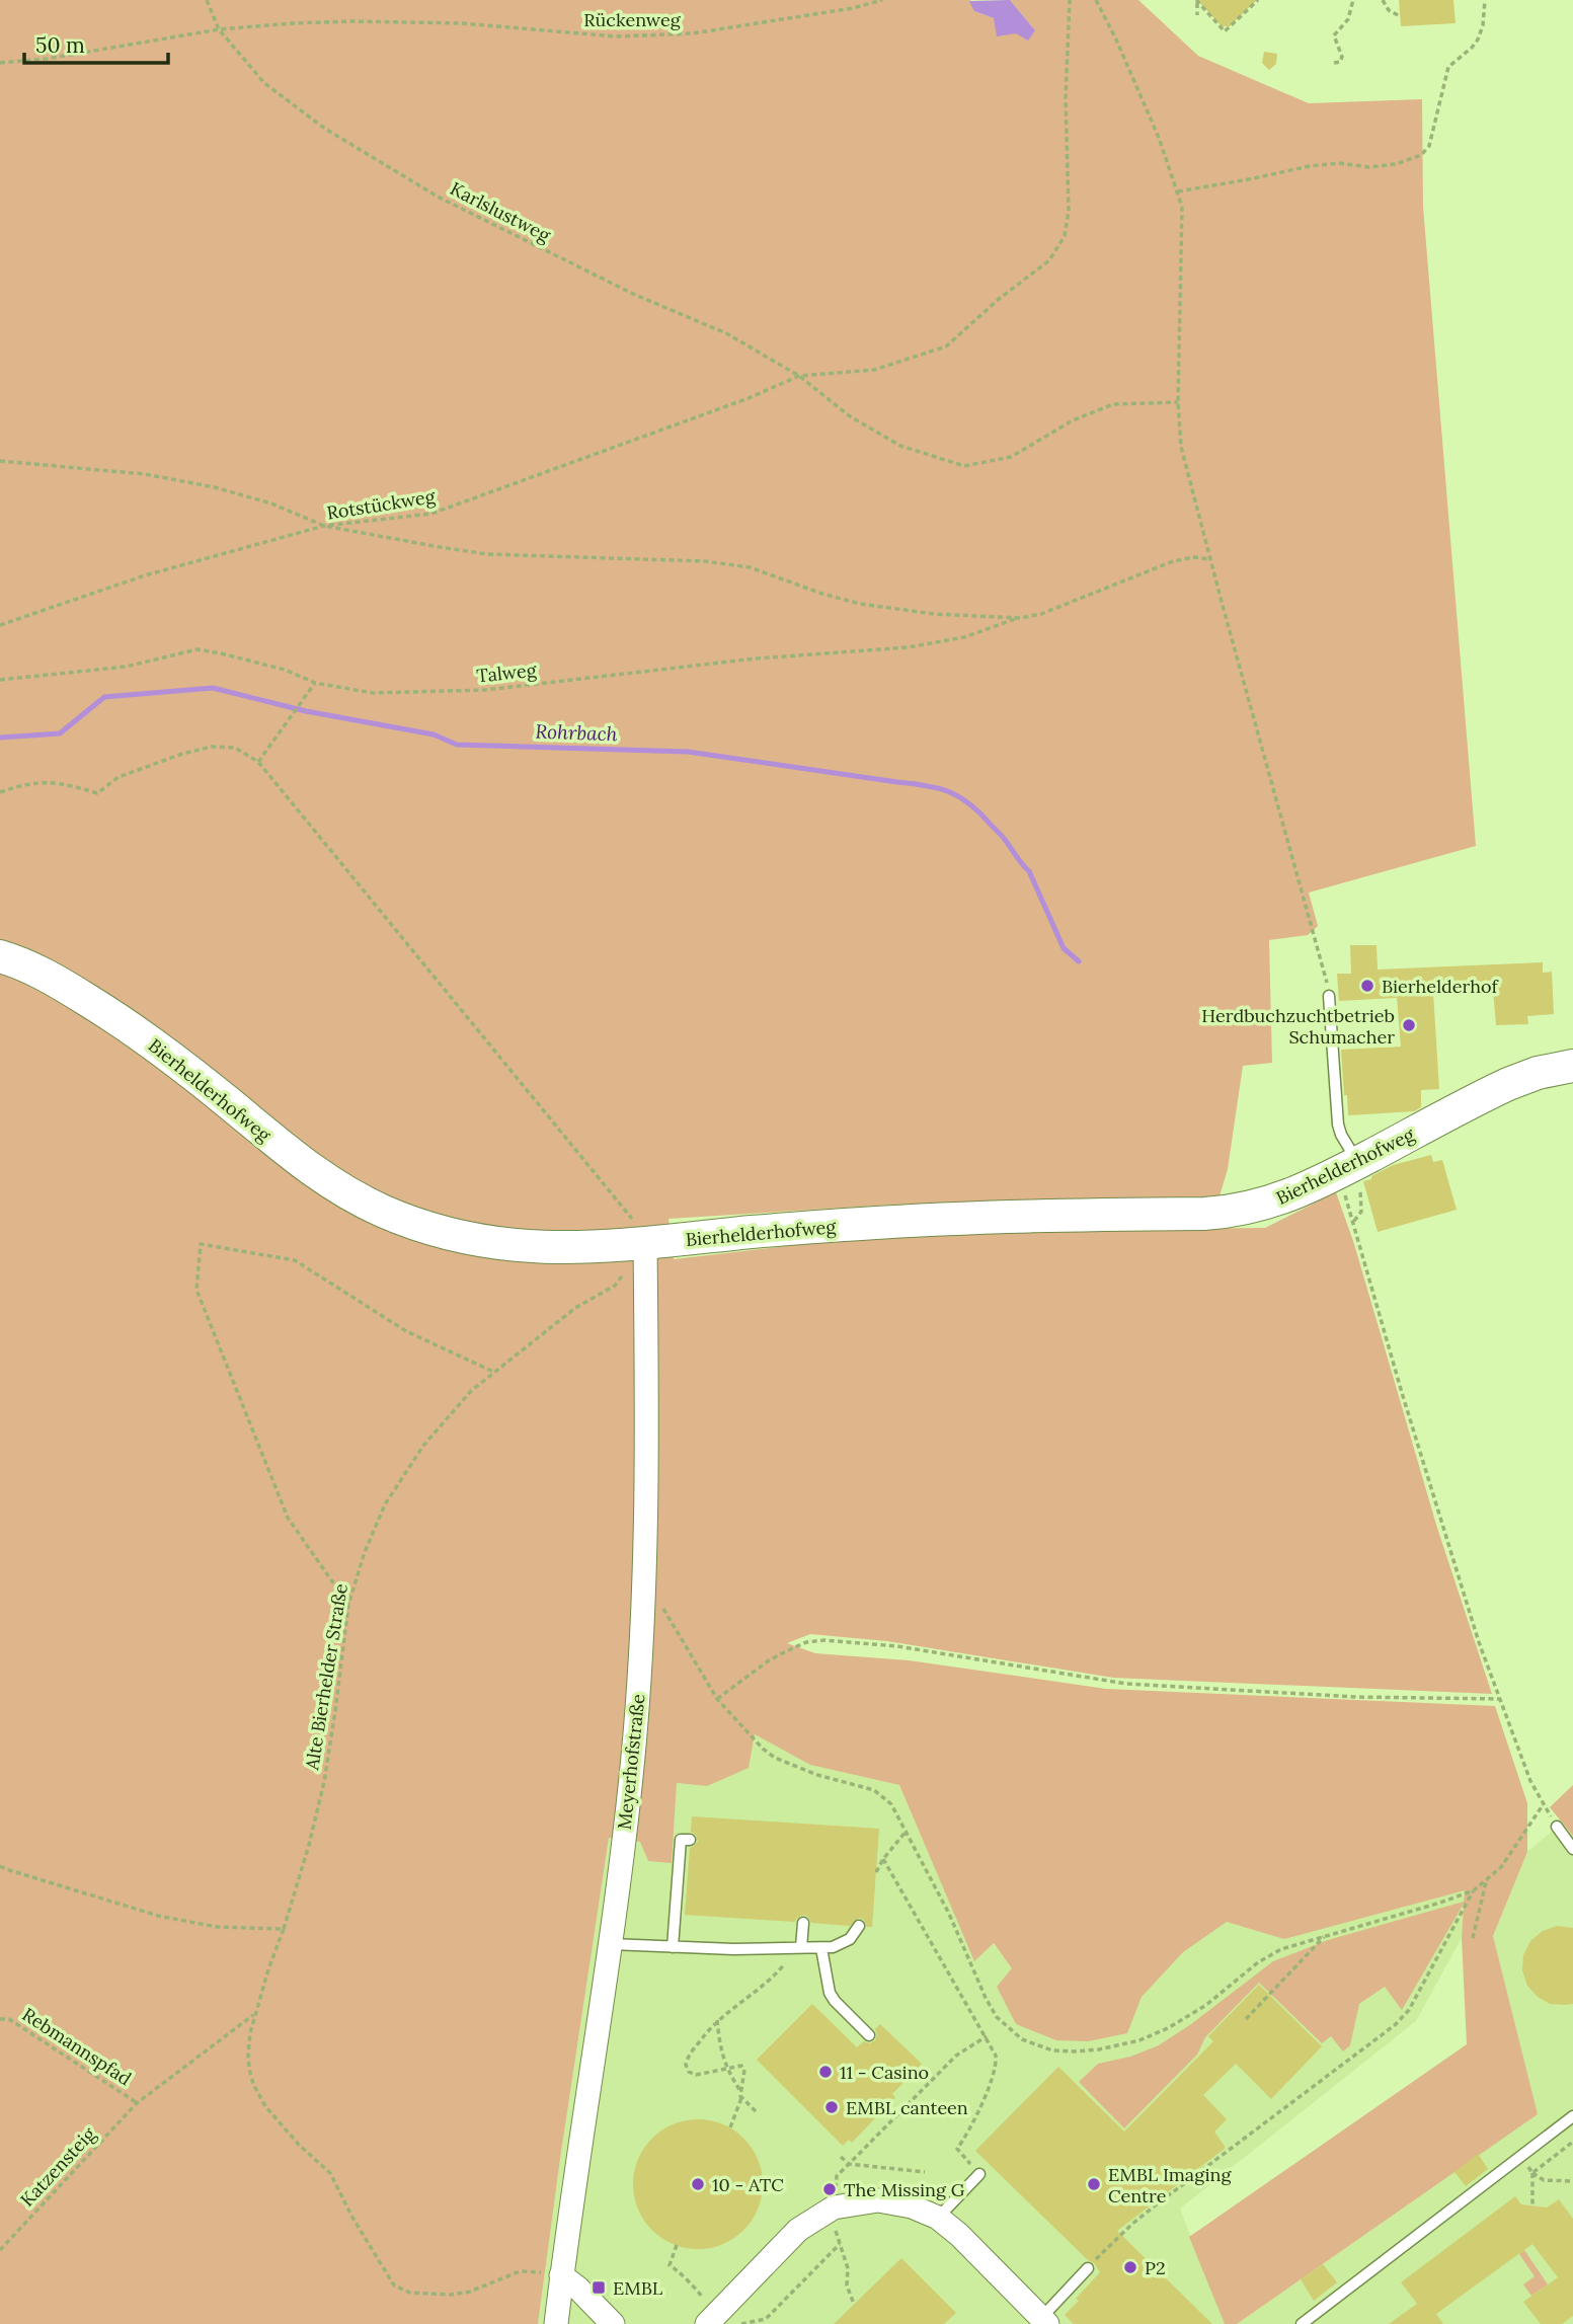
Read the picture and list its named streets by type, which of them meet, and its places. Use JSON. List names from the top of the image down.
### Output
{
  "streets": {
    "street": ["Bierhelderhofweg", "Meyerhofstraße"],
    "path": [
      "Rückenweg",
      "Karlslustweg",
      "Rotstückweg",
      "Talweg",
      "Alte Bierhelder Straße",
      "Rebmannspfad",
      "Katzensteig"
    ]
  },
  "crossings": [
    ["Rückenweg", "Karlslustweg"],
    ["Karlslustweg", "Rotstückweg"],
    ["Bierhelderhofweg", "Alte Bierhelder Straße"],
    ["Bierhelderhofweg", "Meyerhofstraße"],
    ["Alte Bierhelder Straße", "Meyerhofstraße"],
    ["Alte Bierhelder Straße", "Katzensteig"],
    ["Rebmannspfad", "Katzensteig"]
  ],
  "water": ["Rohrbach"],
  "places": {
    "other": [
      "Bierhelderhof",
      "Herdbuchzuchtbetrieb Schumacher",
      "11 - Casino",
      "EMBL canteen",
      "10 - ATC",
      "EMBL Imaging Centre",
      "The Missing G",
      "P2"
    ],
    "transit": ["EMBL"]
  },
  "scale_bar": "50 m"
}
